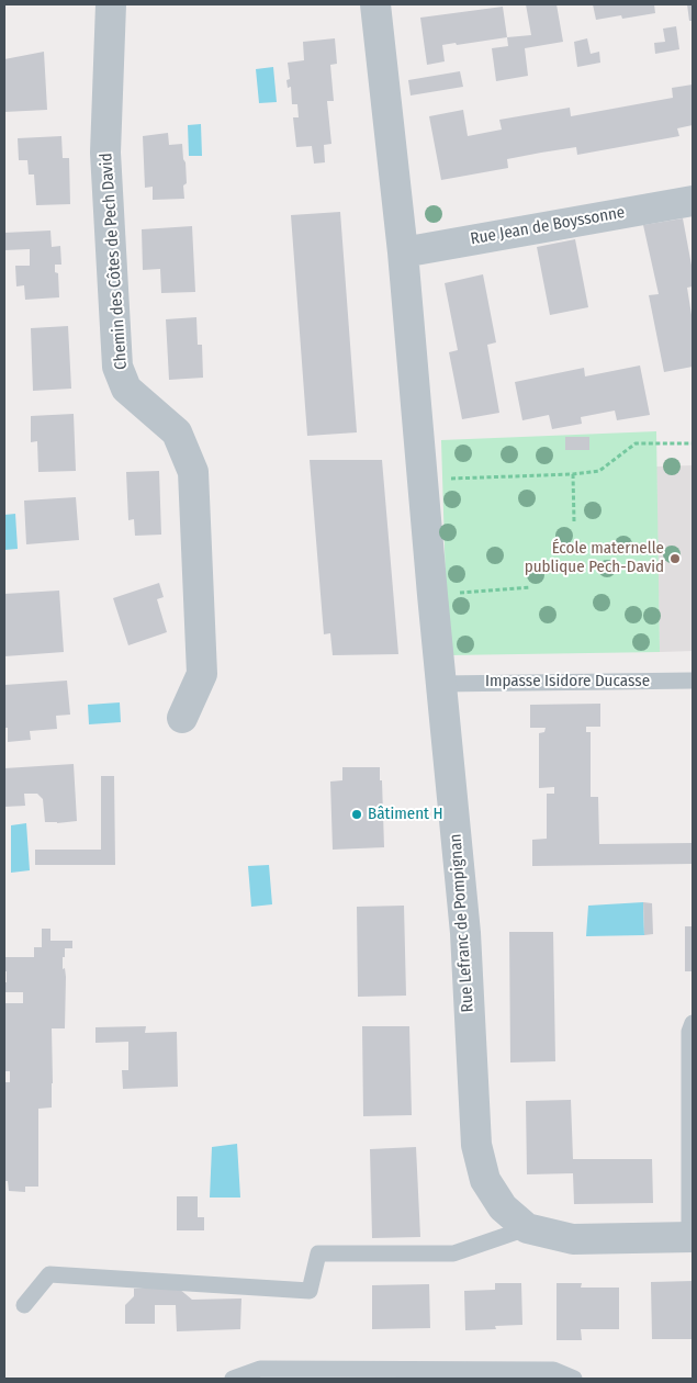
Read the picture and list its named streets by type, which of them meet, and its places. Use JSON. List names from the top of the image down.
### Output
{
  "streets": {
    "street": ["Rue Jean de Boyssonne", "Chemin des Côtes de Pech David", "Rue Lefranc de Pompignan"],
    "lane": ["Impasse Isidore Ducasse"]
  },
  "crossings": [
    ["Rue Jean de Boyssonne", "Rue Lefranc de Pompignan"],
    ["Impasse Isidore Ducasse", "Rue Lefranc de Pompignan"]
  ],
  "places": ["École maternelle publique Pech-David", "Bâtiment H"]
}
